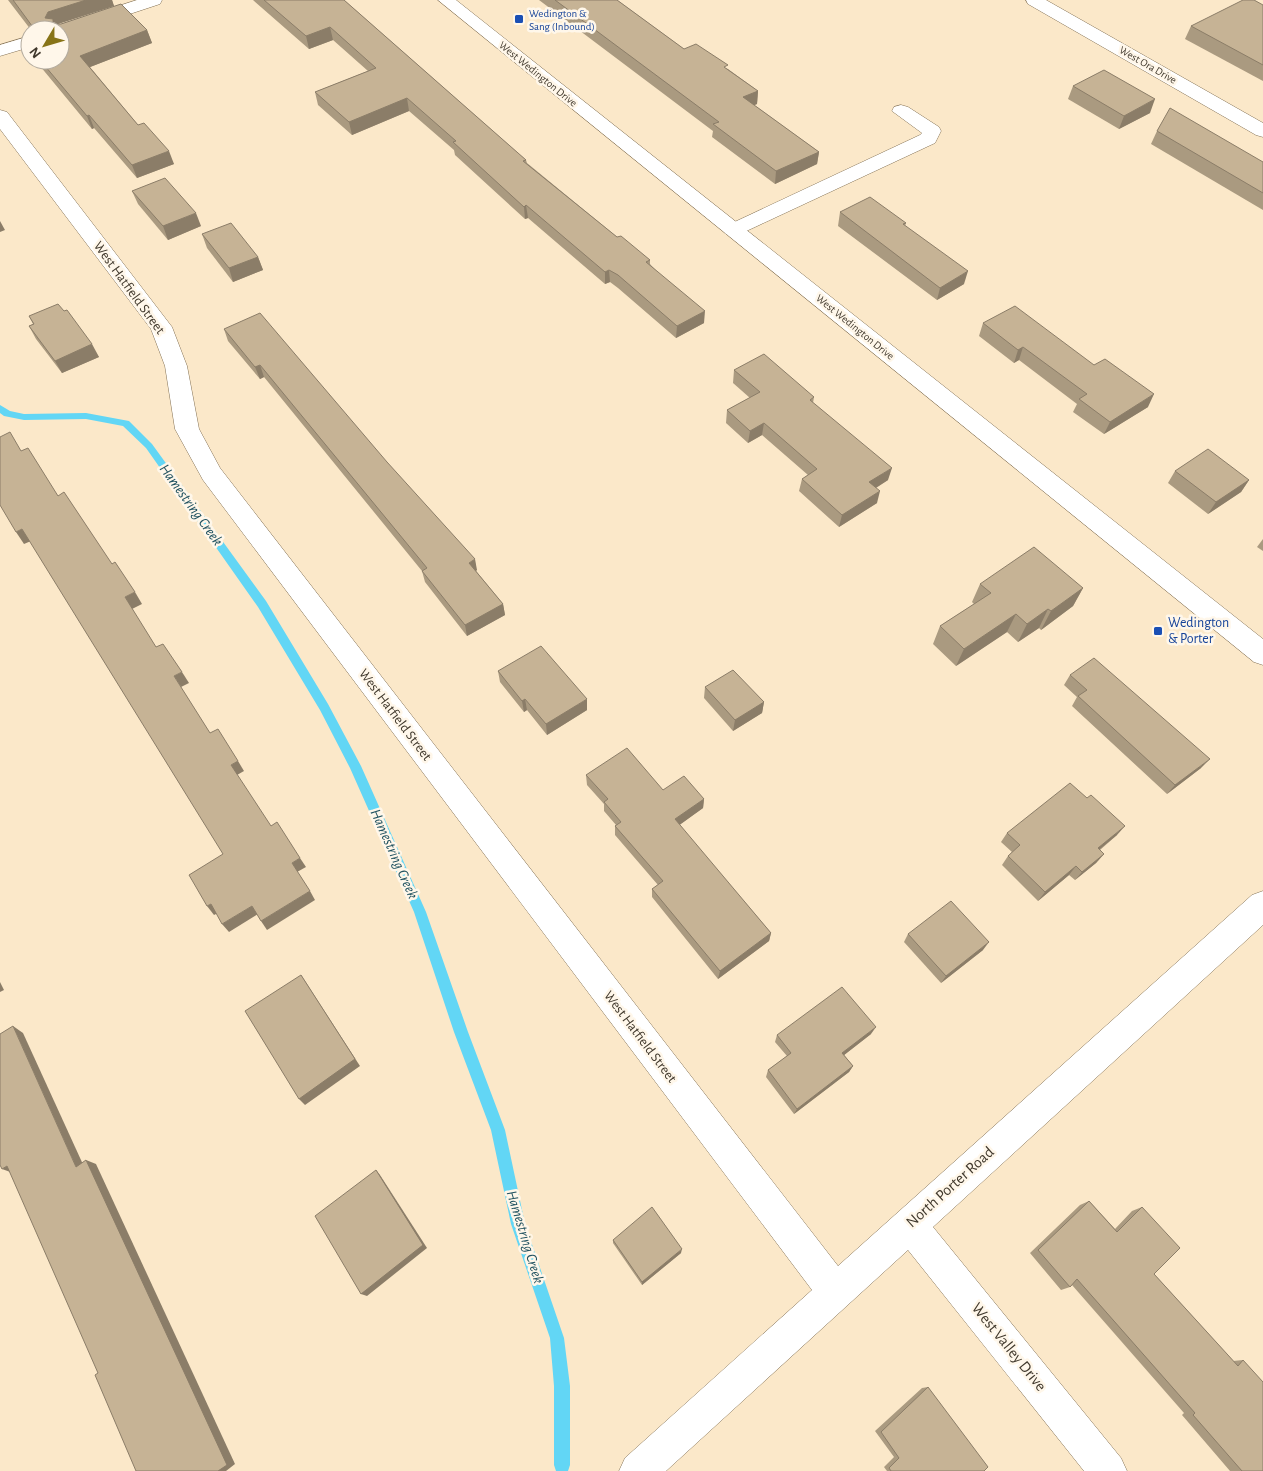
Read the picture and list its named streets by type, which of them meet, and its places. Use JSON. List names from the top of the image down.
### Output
{
  "streets": {
    "street": [
      "West Ora Drive",
      "West Wedington Drive",
      "West Hatfield Street",
      "North Porter Road",
      "West Valley Drive"
    ]
  },
  "crossings": [
    ["West Hatfield Street", "North Porter Road"],
    ["North Porter Road", "West Valley Drive"]
  ],
  "water": ["Hamestring Creek"],
  "places": {
    "transit": ["Wedington & Sang (Inbound)", "Wedington & Porter"]
  },
  "north": "bottom left"
}
